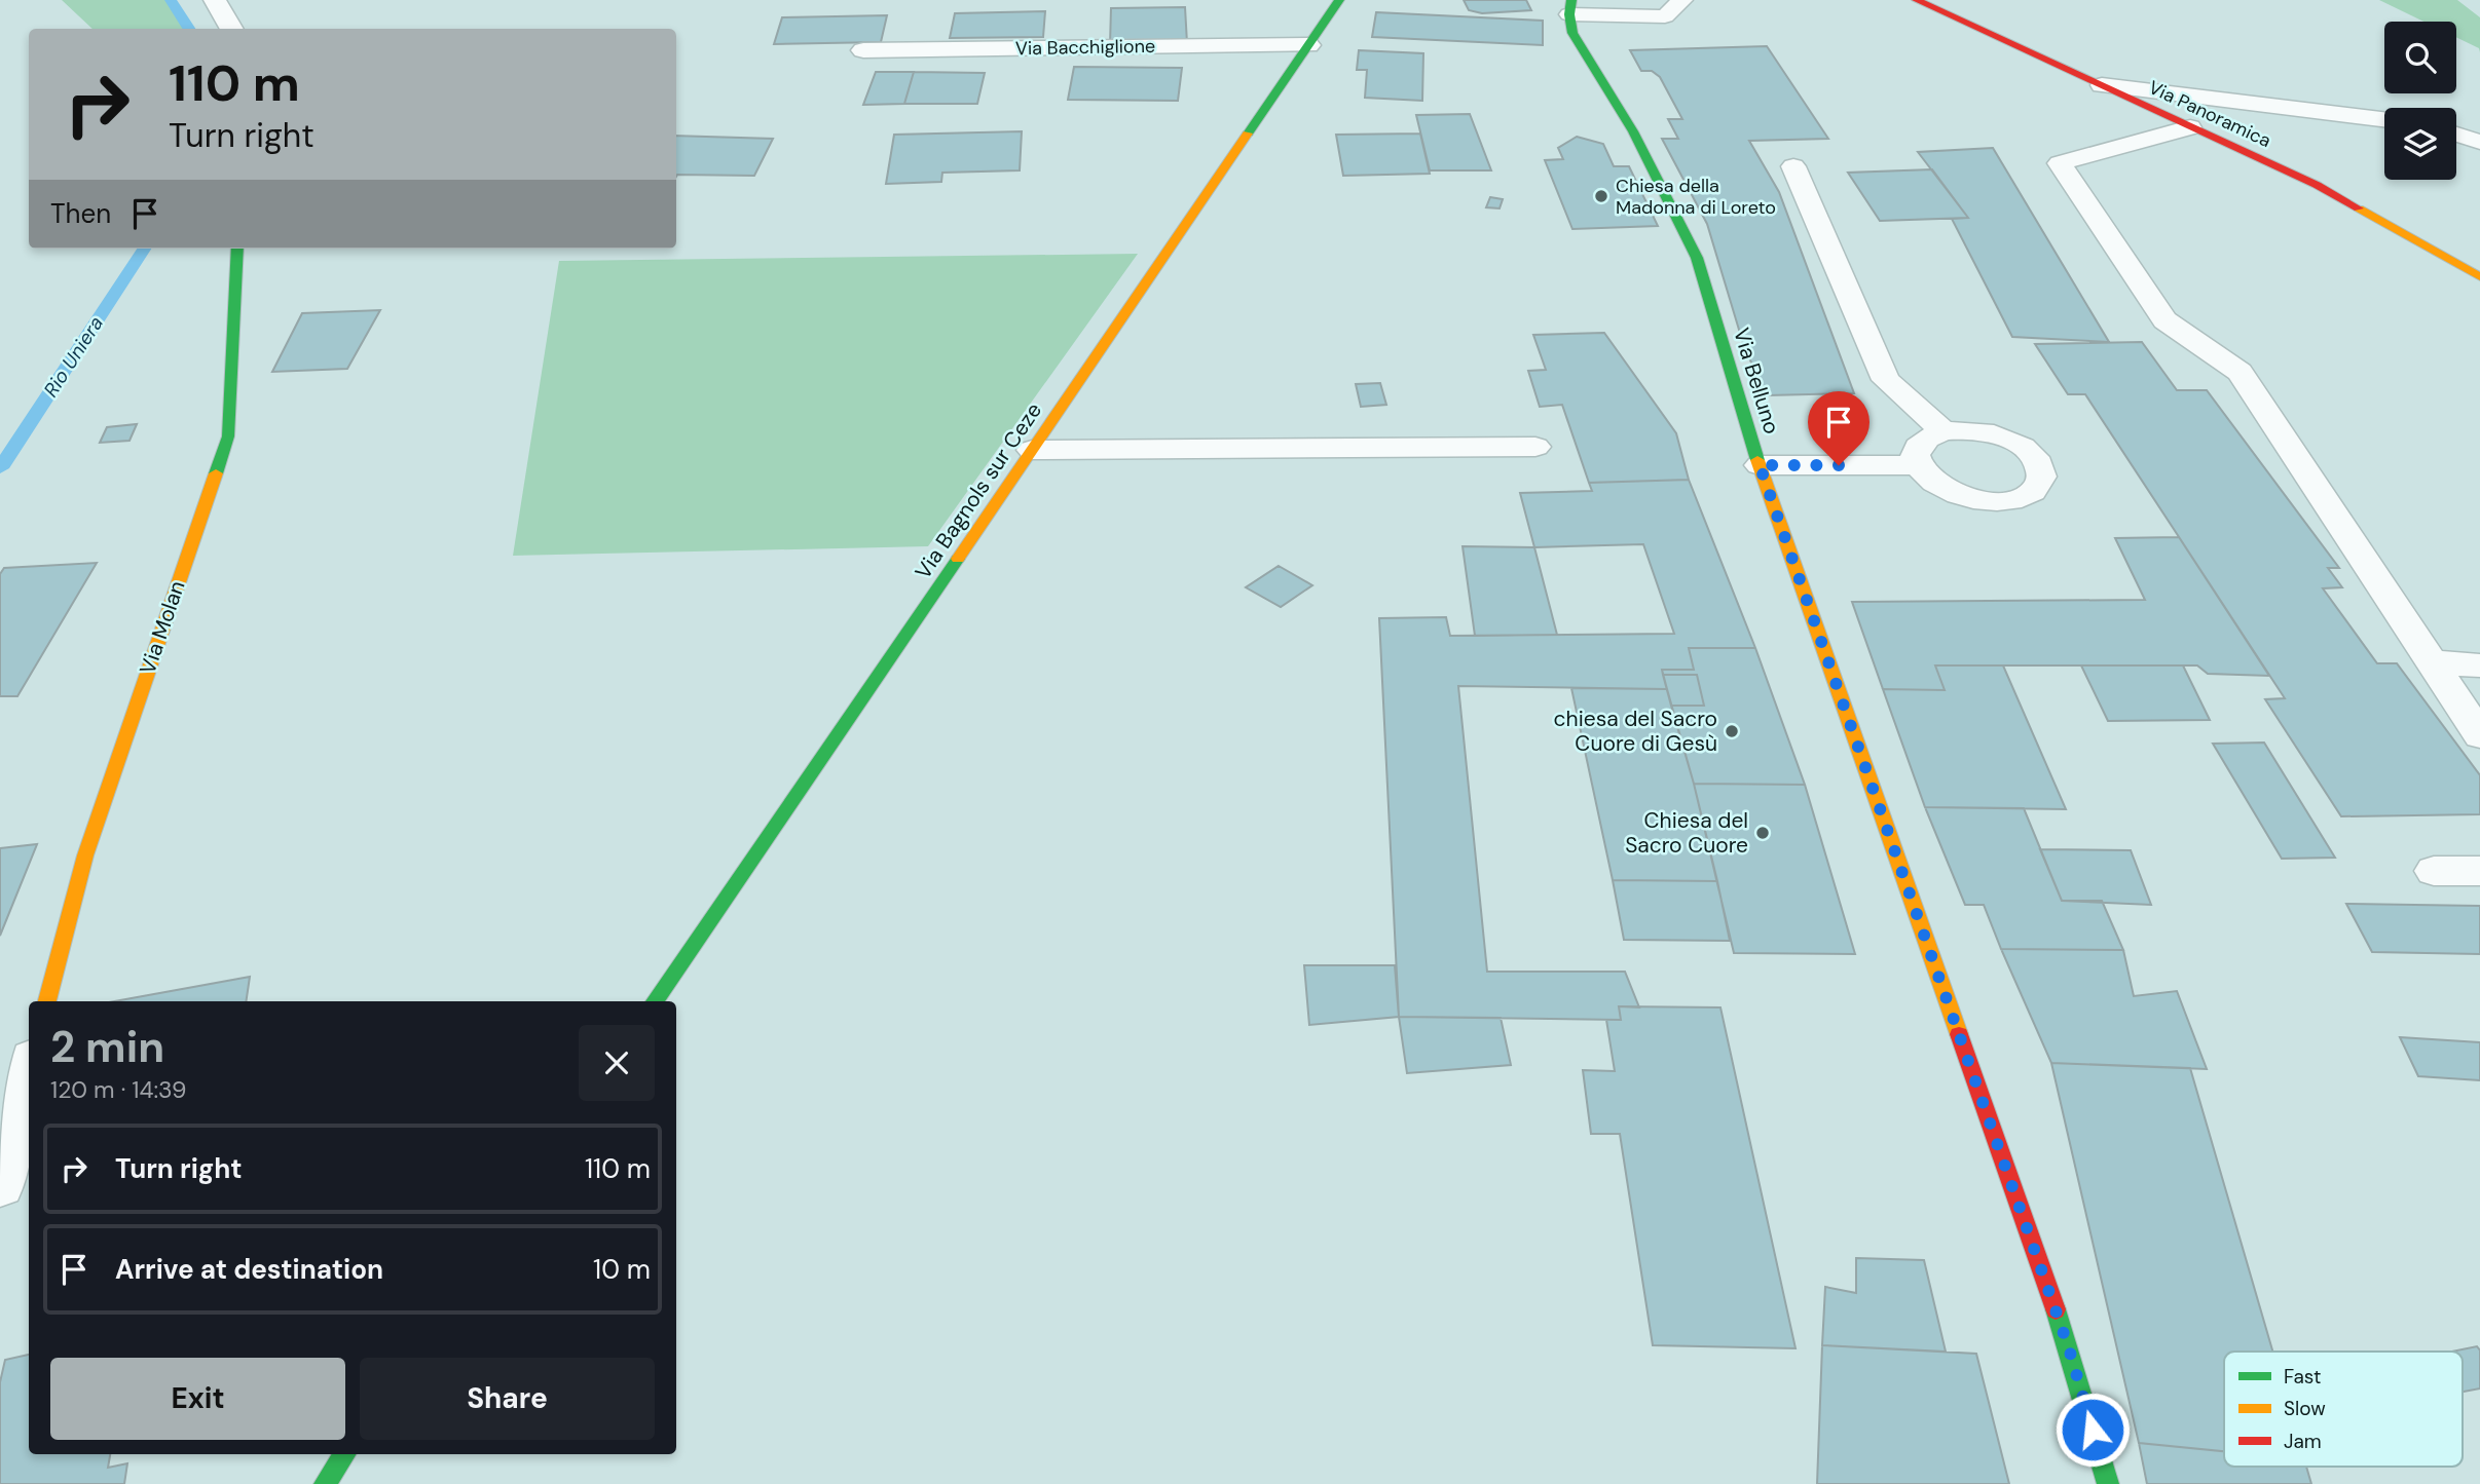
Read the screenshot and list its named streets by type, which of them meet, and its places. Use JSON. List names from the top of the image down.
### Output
{
  "streets": {
    "street": [
      "Via Bacchiglione",
      "Via Panoramica",
      "Via Belluno",
      "Via Bagnols sur Ceze",
      "Via Molan"
    ]
  },
  "crossings": [
    ["Via Bacchiglione", "Via Bagnols sur Ceze"]
  ],
  "water": ["Rio Uniera"],
  "places": ["Chiesa della Madonna di Loreto", "chiesa del Sacro Cuore di Gesù", "Chiesa del Sacro Cuore"],
  "legend": ["Fast", "Slow", "Jam"],
  "page": {
    "turn": ["110 m", "Turn right"],
    "then": "Then",
    "heading": ["2 min", "120 m · 14:39"],
    "list": [
      {
        "name": "Turn right",
        "value": "110 m"
      },
      {
        "name": "Arrive at destination",
        "value": "10 m"
      }
    ],
    "buttons": ["Exit", "Share"]
  }
}
